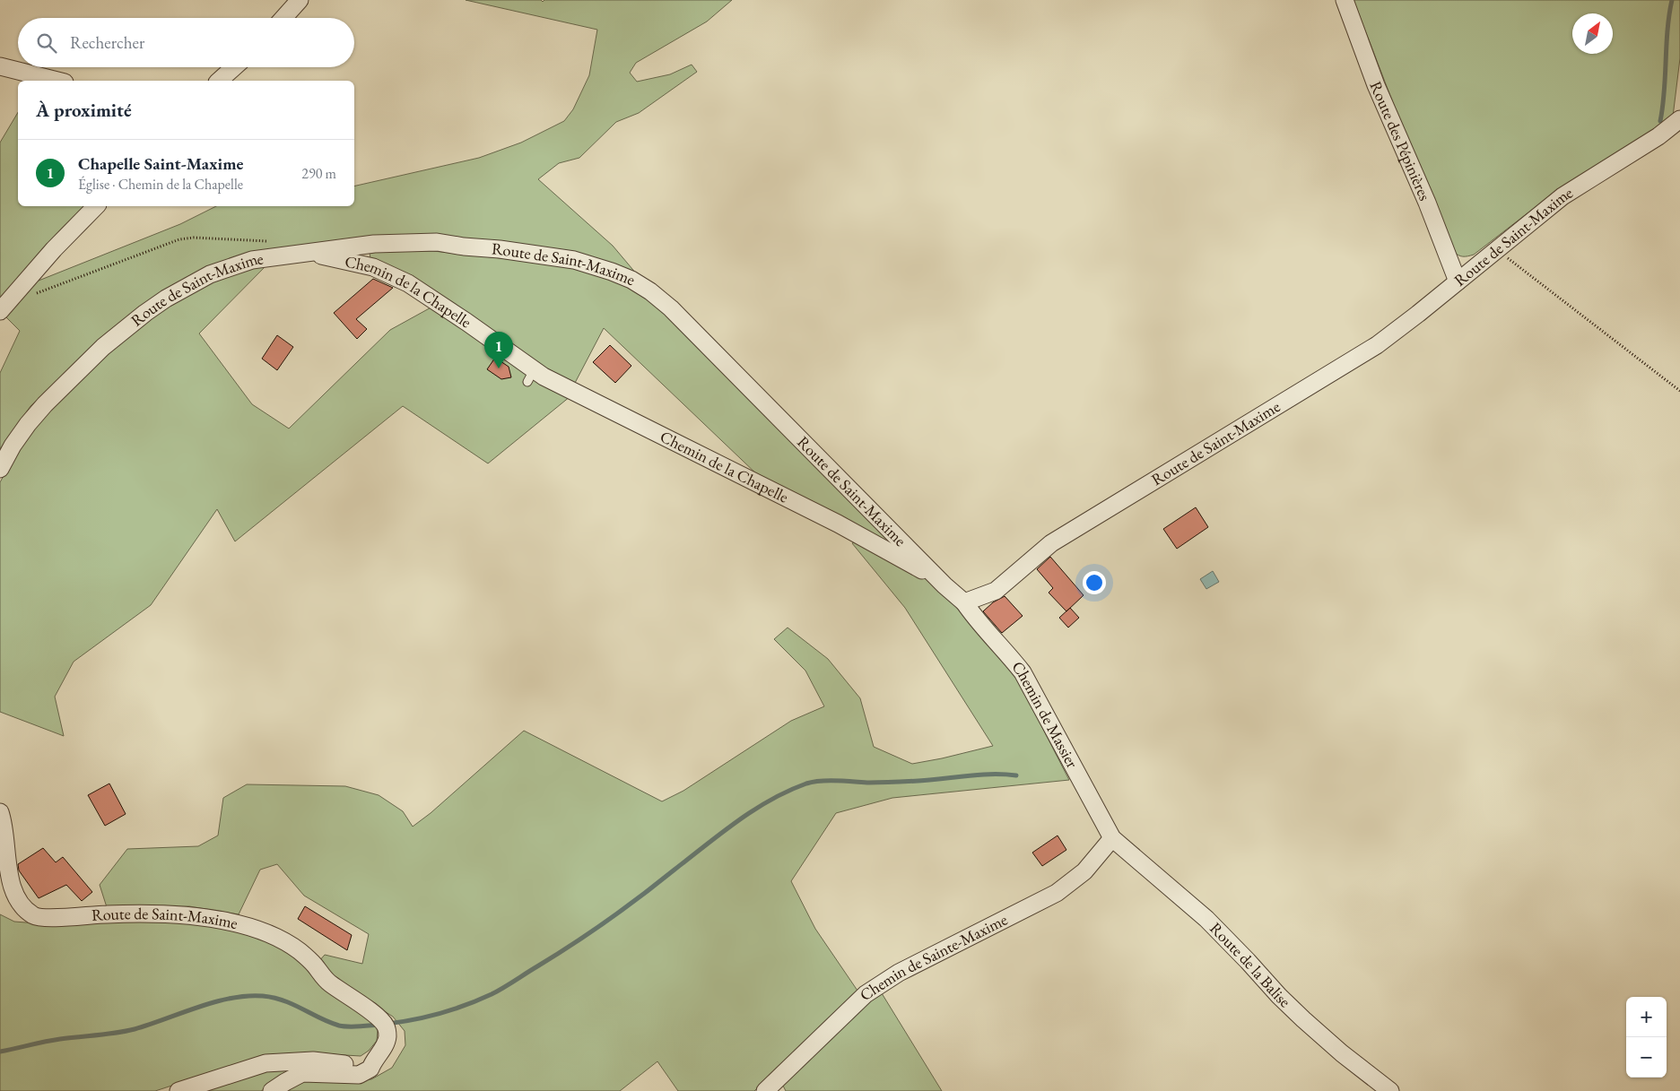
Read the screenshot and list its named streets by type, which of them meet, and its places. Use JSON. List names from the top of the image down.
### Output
{
  "streets": {
    "street": [
      "Route des Pépinières",
      "Route de Saint-Maxime",
      "Chemin de la Chapelle",
      "Chemin de Massier",
      "Chemin de Sainte-Maxime",
      "Route de la Balise"
    ]
  },
  "crossings": [
    ["Route des Pépinières", "Route de Saint-Maxime"],
    ["Route de Saint-Maxime", "Chemin de la Chapelle"],
    ["Route de Saint-Maxime", "Chemin de Massier"],
    ["Chemin de Massier", "Chemin de Sainte-Maxime"],
    ["Chemin de Massier", "Route de la Balise"],
    ["Chemin de Sainte-Maxime", "Route de la Balise"]
  ],
  "north": "top right",
  "page": {
    "search": "Rechercher",
    "heading": "À proximité",
    "list": [
      {
        "mark": "1",
        "name": "Chapelle Saint-Maxime",
        "note": "Église · Chemin de la Chapelle",
        "value": "290 m"
      }
    ],
    "pins": "1",
    "map_buttons": ["+", "−"]
  }
}
